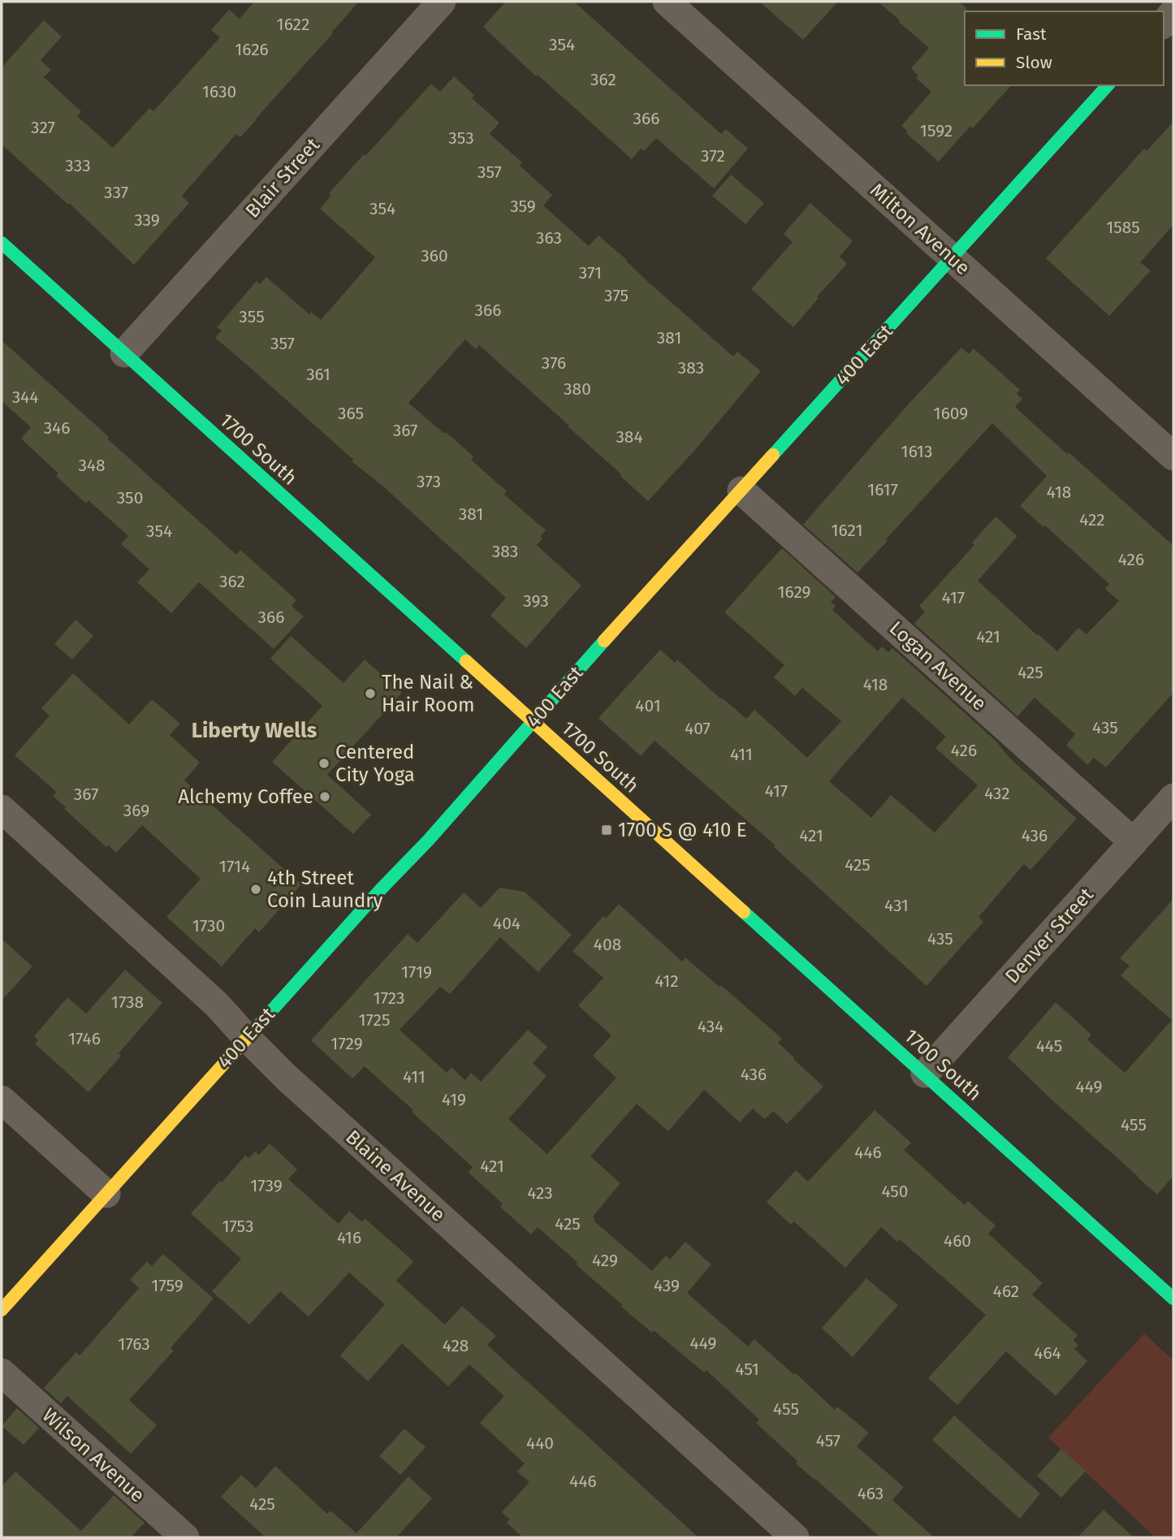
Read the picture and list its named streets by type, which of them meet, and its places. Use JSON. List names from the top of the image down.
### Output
{
  "streets": {
    "street": [
      "Blair Street",
      "Milton Avenue",
      "400 East",
      "1700 South",
      "Logan Avenue",
      "Denver Street",
      "Blaine Avenue",
      "Wilson Avenue"
    ]
  },
  "crossings": [
    ["Blair Street", "1700 South"],
    ["Milton Avenue", "400 East"],
    ["400 East", "1700 South"],
    ["400 East", "Logan Avenue"],
    ["400 East", "Blaine Avenue"],
    ["1700 South", "Denver Street"],
    ["Logan Avenue", "Denver Street"]
  ],
  "districts": ["Liberty Wells"],
  "places": {
    "other": [
      "The Nail & Hair Room",
      "Centered City Yoga",
      "Alchemy Coffee",
      "4th Street Coin Laundry"
    ],
    "transit": ["1700 S @ 410 E"]
  },
  "house_numbers": [
    "1622",
    "354",
    "1626",
    "362",
    "1630",
    "366",
    "327",
    "1592",
    "353",
    "372",
    "333",
    "357",
    "337",
    "359",
    "354",
    "339",
    "1585",
    "363",
    "360",
    "371",
    "375",
    "366",
    "355",
    "381",
    "357",
    "376",
    "383",
    "361",
    "380",
    "344",
    "365",
    "1609",
    "346",
    "367",
    "384",
    "1613",
    "348",
    "373",
    "1617",
    "418",
    "350",
    "381",
    "422",
    "1621",
    "354",
    "383",
    "426",
    "362",
    "1629",
    "417",
    "393",
    "366",
    "421",
    "425",
    "418",
    "401",
    "435",
    "407",
    "426",
    "411",
    "417",
    "432",
    "367",
    "369",
    "421",
    "436",
    "425",
    "1714",
    "431",
    "404",
    "1730",
    "435",
    "408",
    "1719",
    "412",
    "1723",
    "1738",
    "1725",
    "434",
    "1746",
    "1729",
    "445",
    "436",
    "411",
    "449",
    "419",
    "455",
    "446",
    "421",
    "1739",
    "450",
    "423",
    "425",
    "1753",
    "416",
    "460",
    "429",
    "1759",
    "439",
    "462",
    "449",
    "1763",
    "428",
    "464",
    "451",
    "455",
    "457",
    "440",
    "446",
    "463",
    "425"
  ],
  "legend": ["Fast", "Slow"]
}
